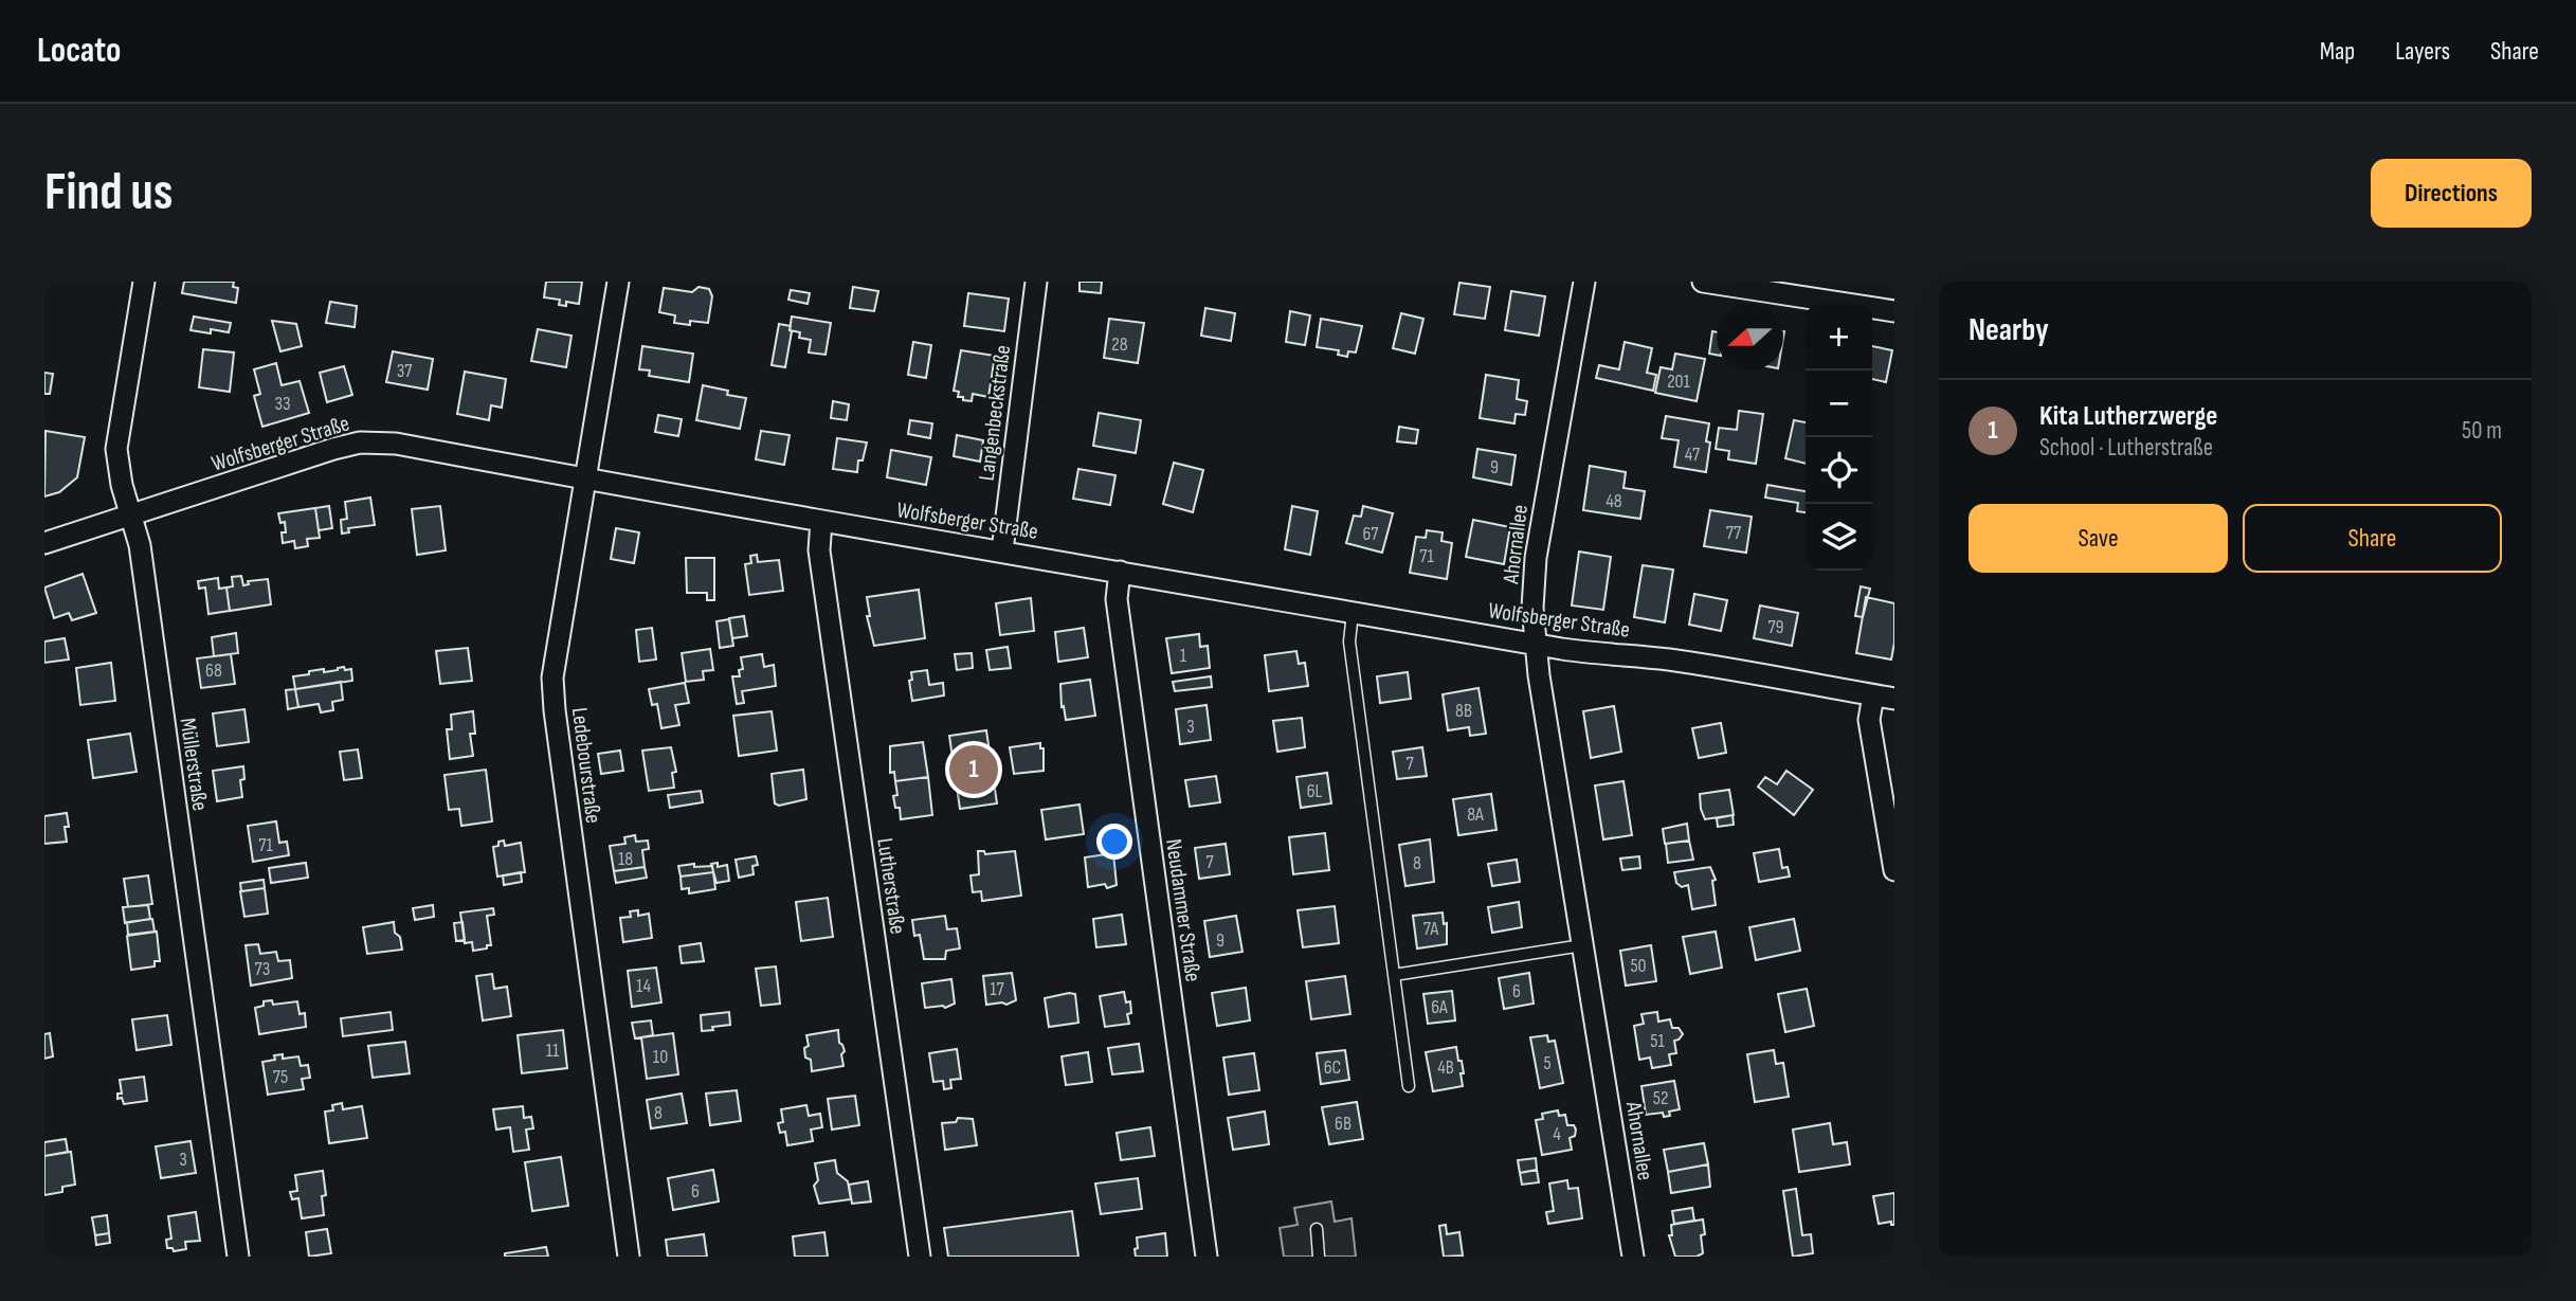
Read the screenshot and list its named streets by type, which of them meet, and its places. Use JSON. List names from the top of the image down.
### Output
{
  "streets": {
    "street": [
      "Langenbeckstraße",
      "Wolfsberger Straße",
      "Ahornallee",
      "Müllerstraße",
      "Ledebourstraße",
      "Lutherstraße",
      "Neudammer Straße"
    ]
  },
  "crossings": [
    ["Langenbeckstraße", "Wolfsberger Straße"],
    ["Wolfsberger Straße", "Ahornallee"],
    ["Wolfsberger Straße", "Müllerstraße"],
    ["Wolfsberger Straße", "Ledebourstraße"],
    ["Wolfsberger Straße", "Lutherstraße"],
    ["Wolfsberger Straße", "Neudammer Straße"]
  ],
  "house_numbers": [
    "28",
    "37",
    "201",
    "33",
    "47",
    "9",
    "48",
    "77",
    "67",
    "71",
    "79",
    "1",
    "68",
    "8B",
    "3",
    "7",
    "6L",
    "8A",
    "71",
    "18",
    "7",
    "8",
    "7A",
    "9",
    "50",
    "73",
    "14",
    "17",
    "6",
    "6A",
    "51",
    "11",
    "10",
    "5",
    "6C",
    "4B",
    "75",
    "52",
    "8",
    "6B",
    "4",
    "3",
    "6"
  ],
  "north": "left",
  "page": {
    "header": "Locato",
    "nav": ["Map", "Layers", "Share"],
    "buttons": [
      "Directions",
      ["Save", "Share"]
    ],
    "title": "Find us",
    "heading": "Nearby",
    "map_buttons": ["+", "−"],
    "list": [
      {
        "mark": "1",
        "name": "Kita Lutherzwerge",
        "note": "School · Lutherstraße",
        "value": "50 m"
      }
    ],
    "pins": "1"
  }
}
